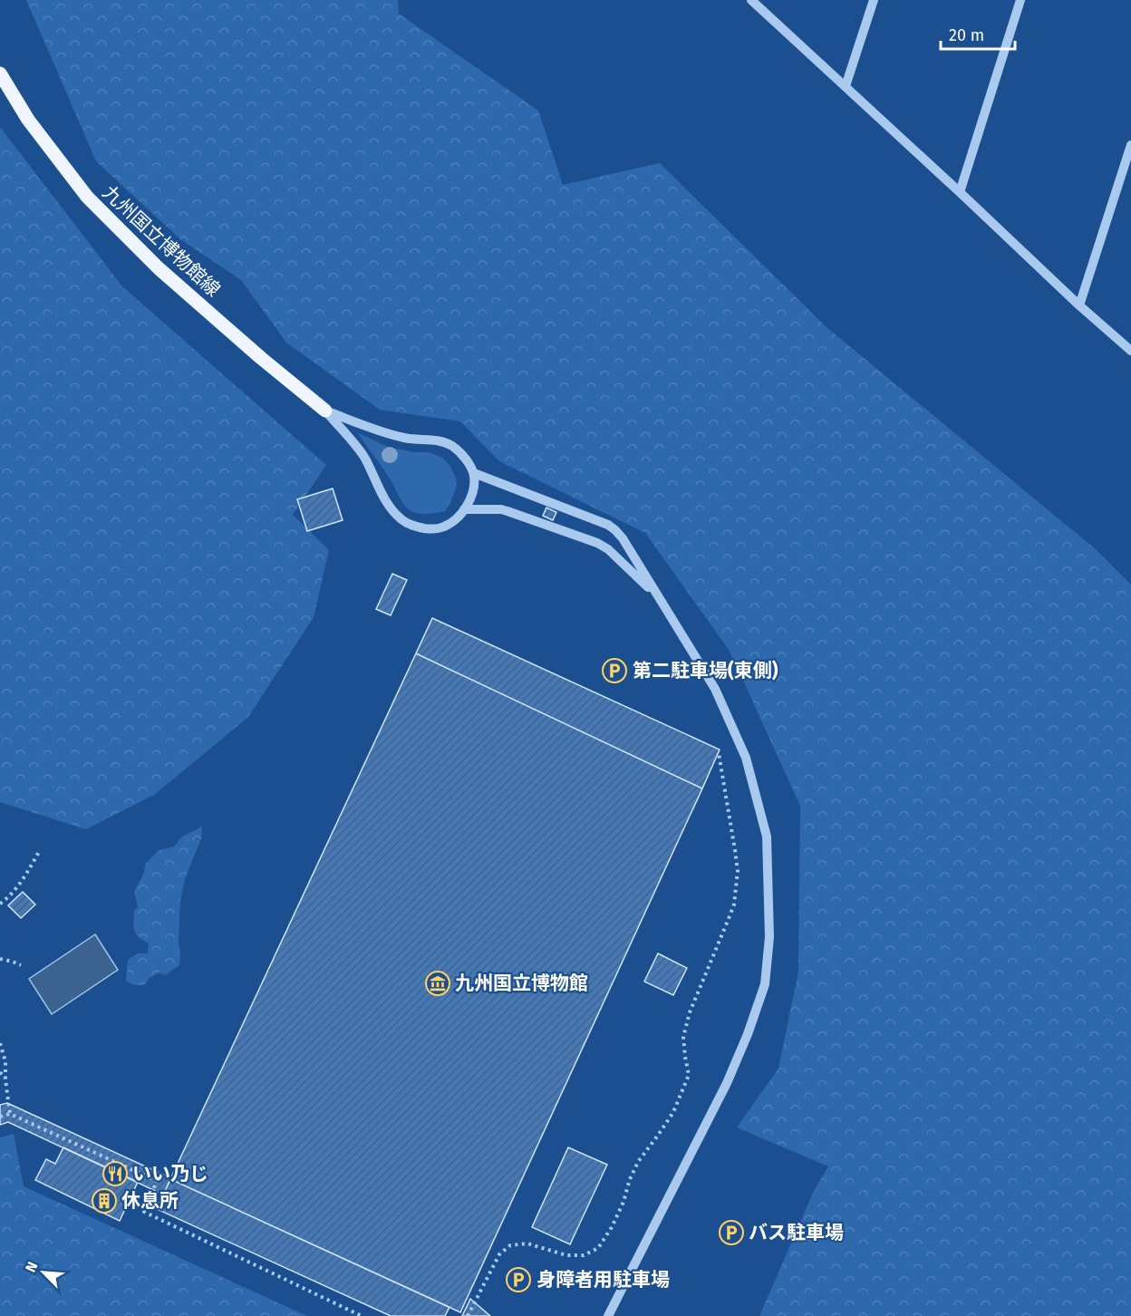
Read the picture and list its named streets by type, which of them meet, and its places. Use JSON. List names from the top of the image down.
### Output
{
  "streets": {
    "main road": ["九州国立博物館線"]
  },
  "places": {
    "parking": ["第二駐車場(東側)", "バス駐車場", "身障者用駐車場"],
    "museum": ["九州国立博物館"],
    "restaurant": ["いい乃じ"],
    "building": ["休息所"]
  },
  "scale_bar": "20 m",
  "north": "top left"
}
